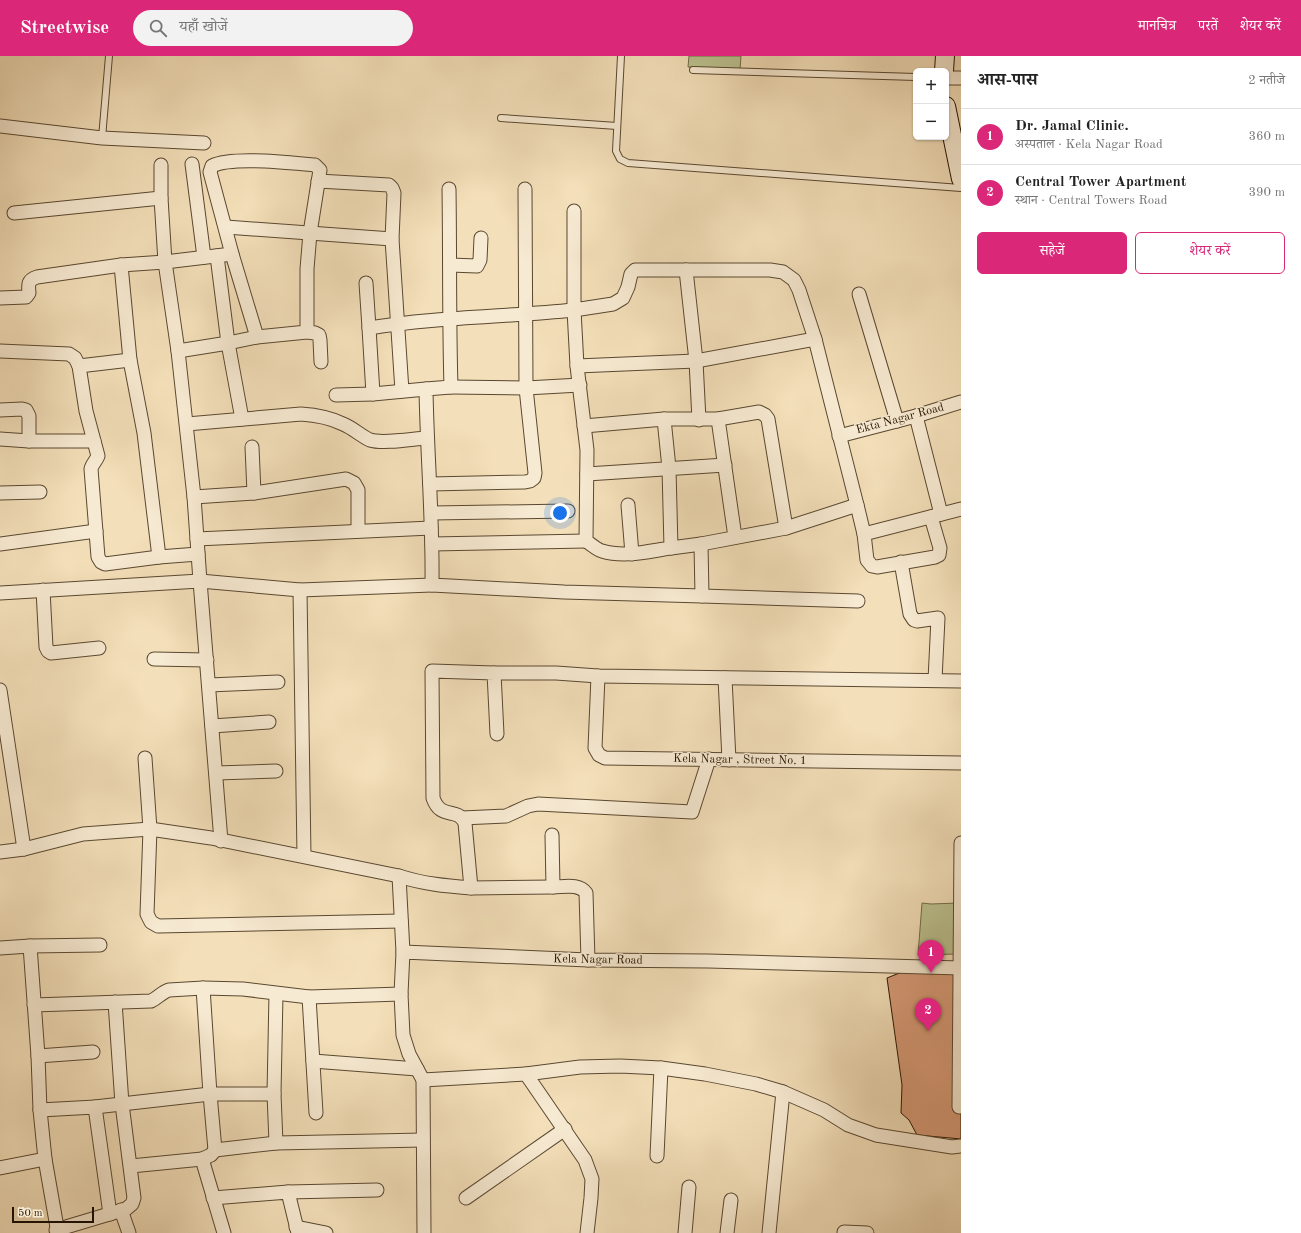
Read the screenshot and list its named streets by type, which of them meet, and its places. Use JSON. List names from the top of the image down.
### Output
{
  "streets": {
    "street": ["Ekta Nagar Road", "Kela Nagar , Street No. 1", "Kela Nagar Road"]
  },
  "scale_bar": "50 m",
  "page": {
    "header": "Streetwise",
    "search": "यहाँ खोजें",
    "nav": ["मानचित्र", "परतें", "शेयर करें"],
    "heading": ["आस-पास", "2 नतीजे"],
    "map_buttons": ["+", "−"],
    "list": [
      {
        "mark": "1",
        "name": "Dr. Jamal Clinic.",
        "note": "अस्पताल · Kela Nagar Road",
        "value": "360 m"
      },
      {
        "mark": "2",
        "name": "Central Tower Apartment",
        "note": "स्थान · Central Towers Road",
        "value": "390 m"
      }
    ],
    "buttons": ["सहेजें", "शेयर करें"],
    "pins": ["1", "2"],
    "scale": "50 m"
  }
}
